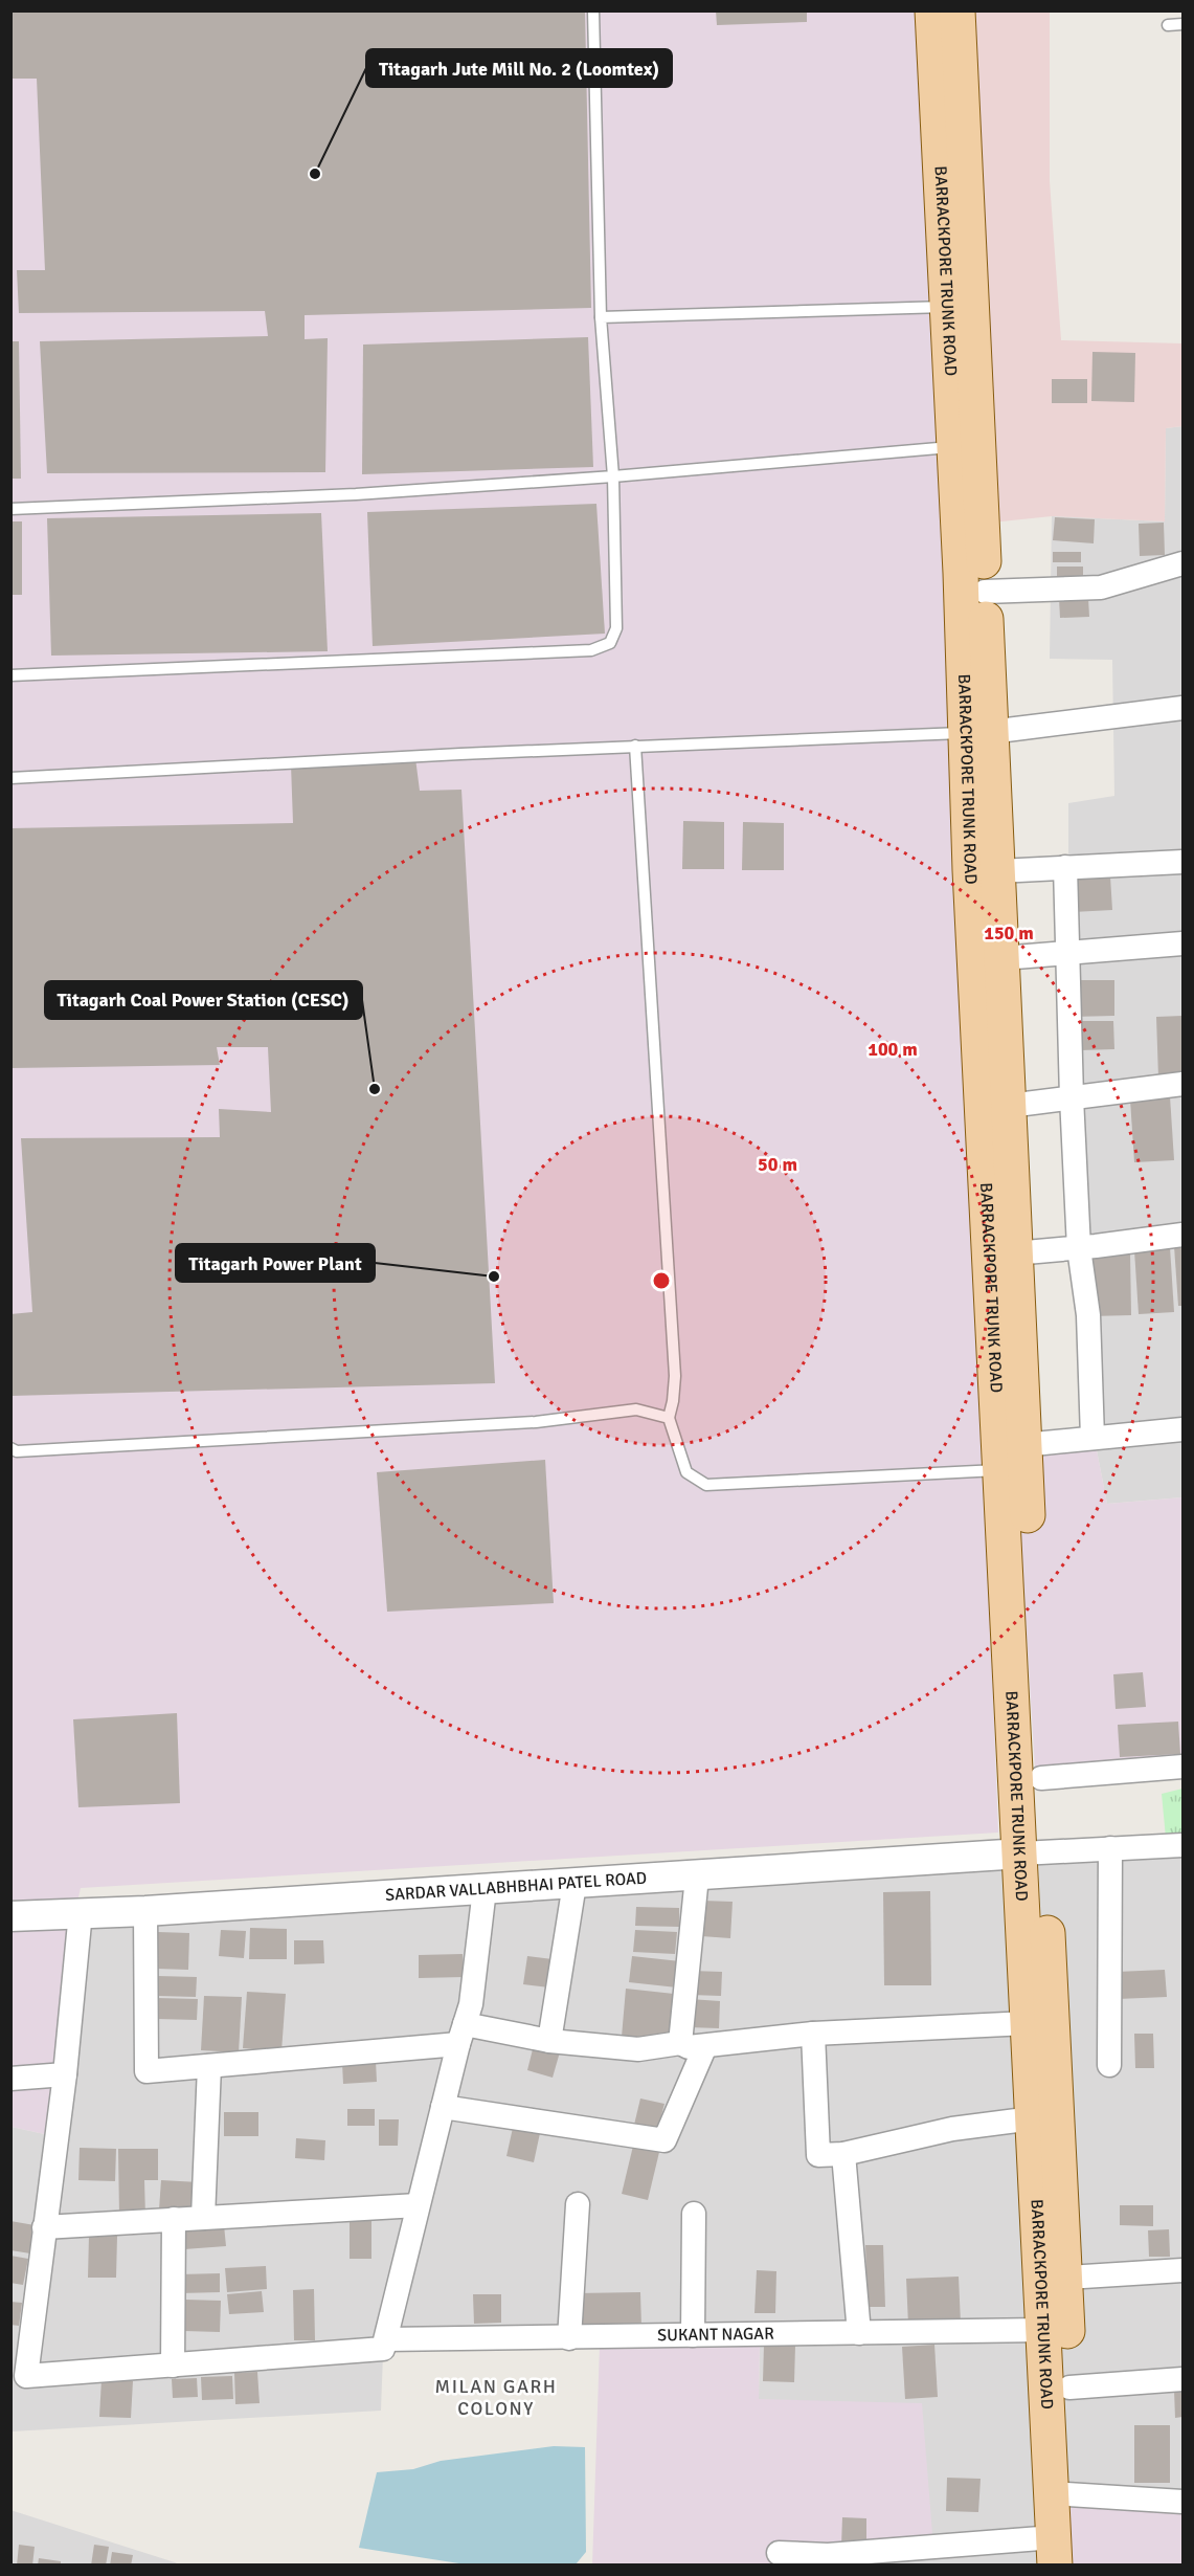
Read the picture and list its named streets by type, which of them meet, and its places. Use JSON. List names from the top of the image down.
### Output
{
  "streets": {
    "main road": ["BARRACKPORE TRUNK ROAD"],
    "street": ["SARDAR VALLABHBHAI PATEL ROAD", "SUKANT NAGAR"]
  },
  "crossings": [
    ["BARRACKPORE TRUNK ROAD", "SARDAR VALLABHBHAI PATEL ROAD"],
    ["BARRACKPORE TRUNK ROAD", "SUKANT NAGAR"]
  ],
  "districts": ["MILAN GARH COLONY"],
  "places": ["Titagarh Jute Mill No. 2 (Loomtex)", "Titagarh Coal Power Station (CESC)", "Titagarh Power Plant"],
  "rings": ["150 m", "100 m", "50 m"]
}
